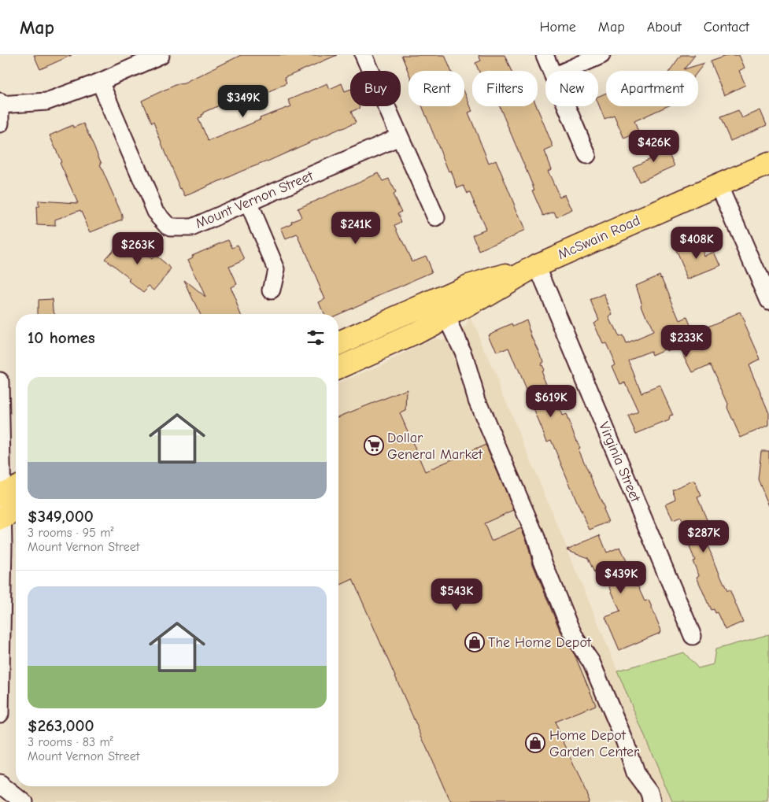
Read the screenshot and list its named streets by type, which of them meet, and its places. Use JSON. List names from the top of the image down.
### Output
{
  "streets": {
    "main road": ["McSwain Road"],
    "street": ["Mount Vernon Street", "Virginia Street"]
  },
  "crossings": [
    ["McSwain Road", "Virginia Street"]
  ],
  "places": {
    "supermarket": ["Dollar General Market"],
    "shop": ["The Home Depot", "Home Depot Garden Center"]
  },
  "page": {
    "header": "Map",
    "nav": [
      "Home",
      "Map",
      "About",
      "Contact"
    ],
    "chip": [
      "Buy",
      "Rent",
      "Filters",
      "New",
      "Apartment"
    ],
    "price": [
      "$349K",
      "$426K",
      "$241K",
      "$408K",
      "$263K",
      "$233K",
      "$619K",
      "$287K",
      "$439K",
      "$543K"
    ],
    "heading": "10 homes",
    "list": [
      {
        "name": "$349,000",
        "note": "3 rooms · 95 m² · Mount Vernon Street"
      },
      {
        "name": "$263,000",
        "note": "3 rooms · 83 m² · Mount Vernon Street"
      }
    ]
  }
}
